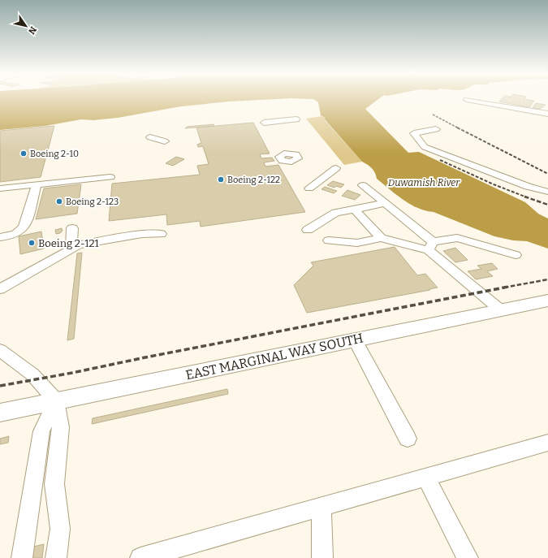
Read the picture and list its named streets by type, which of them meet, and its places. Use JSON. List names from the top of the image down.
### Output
{
  "streets": {
    "main road": ["EAST MARGINAL WAY SOUTH"]
  },
  "water": ["Duwamish River"],
  "places": [
    "Boeing 2-10",
    "Boeing 2-122",
    "Boeing 2-123",
    "Boeing 2-121"
  ],
  "north": "bottom right"
}
